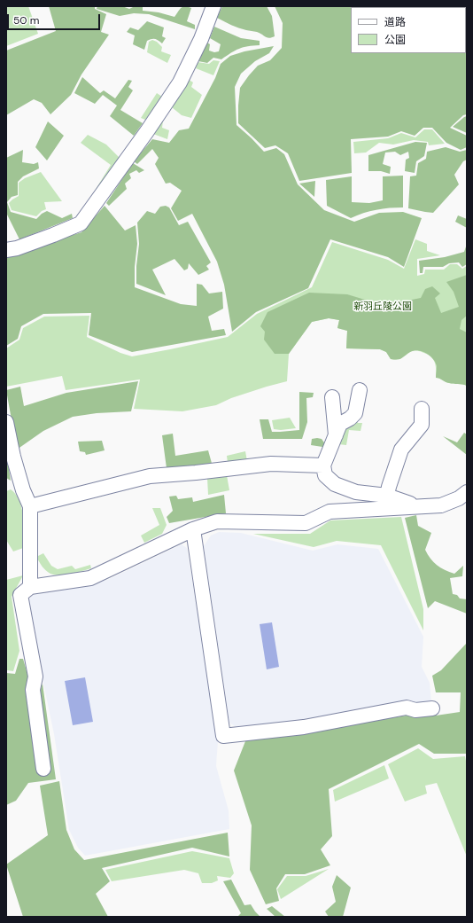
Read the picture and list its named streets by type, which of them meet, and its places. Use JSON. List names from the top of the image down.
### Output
{
  "parks": ["新羽丘陵公園"],
  "legend": ["道路", "公園"],
  "scale_bar": "50 m"
}
